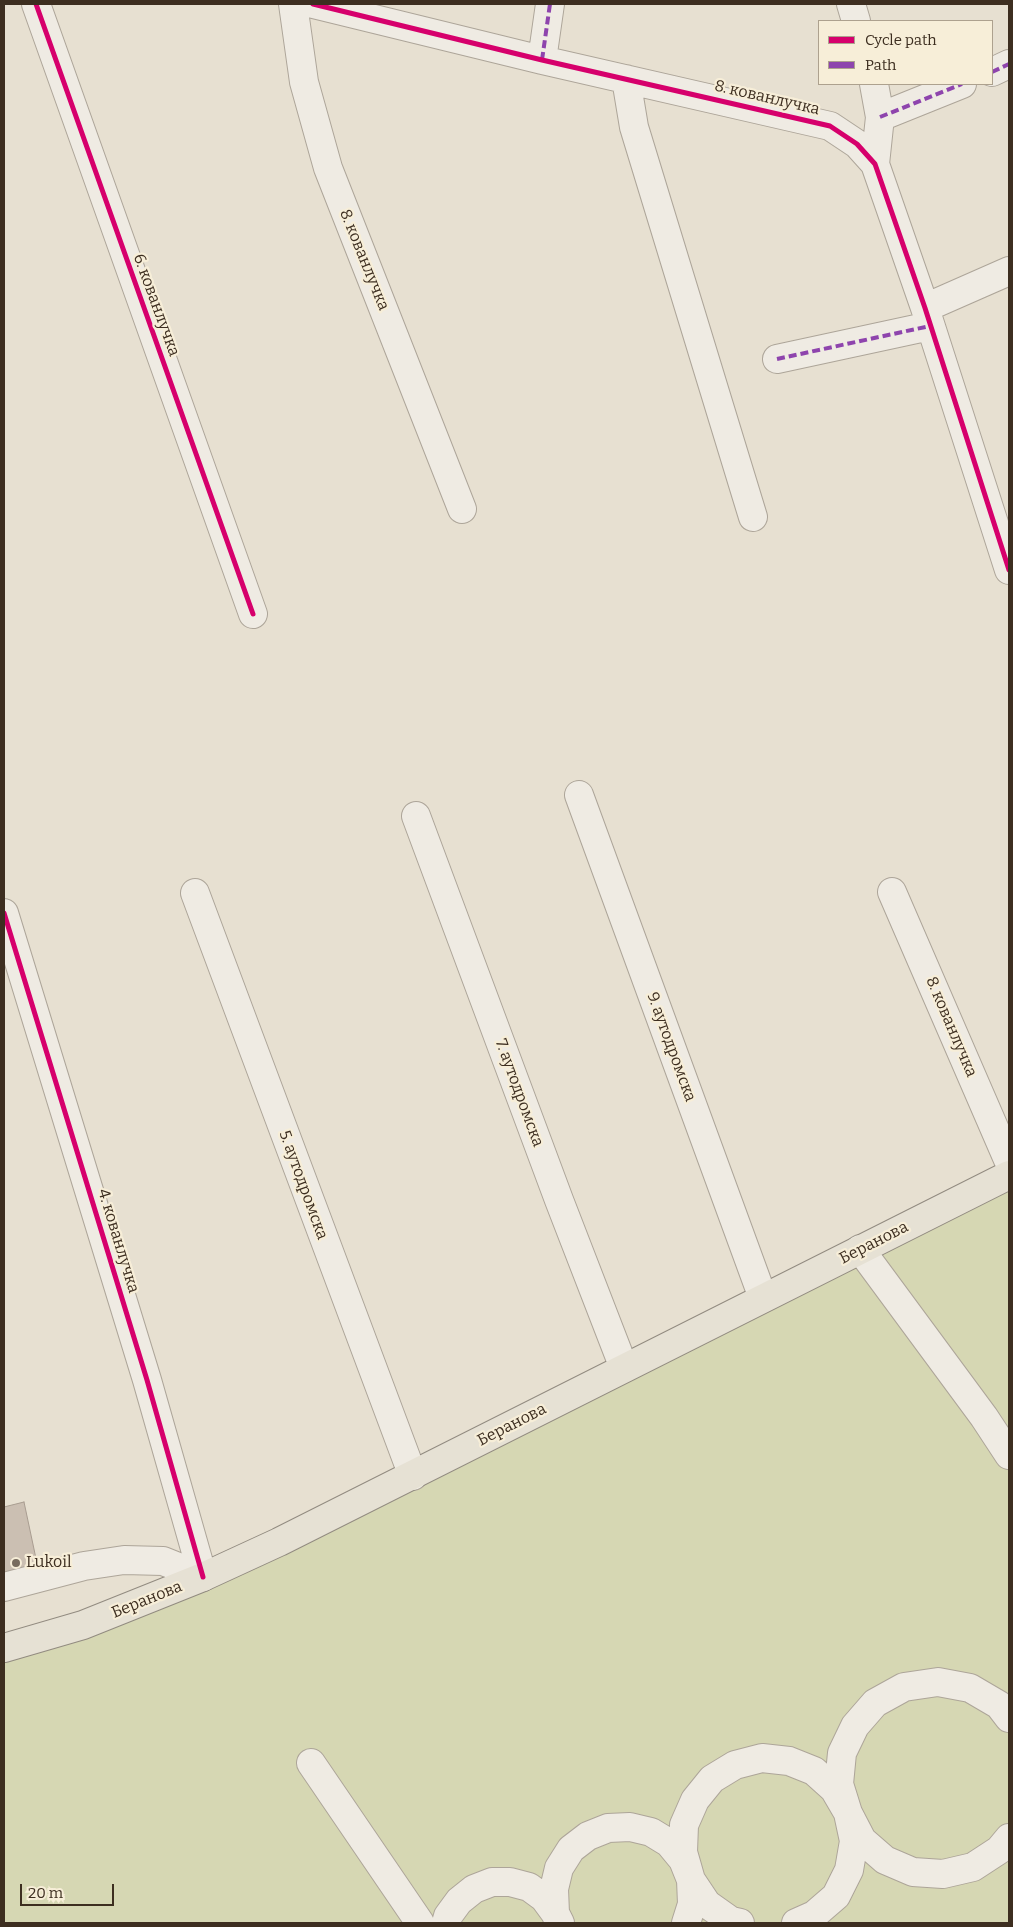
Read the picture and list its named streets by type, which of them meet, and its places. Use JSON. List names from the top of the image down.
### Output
{
  "streets": {
    "main road": ["Беранова"],
    "street": [
      "8. кованлучка",
      "6. кованлучка",
      "9. аутодромска",
      "7. аутодромска",
      "5. аутодромска",
      "4. кованлучка"
    ]
  },
  "crossings": [
    ["9. аутодромска", "Беранова"],
    ["7. аутодромска", "Беранова"],
    ["5. аутодромска", "Беранова"],
    ["4. кованлучка", "Беранова"]
  ],
  "places": ["Lukoil"],
  "legend": ["Cycle path", "Path"],
  "scale_bar": "20 m"
}
